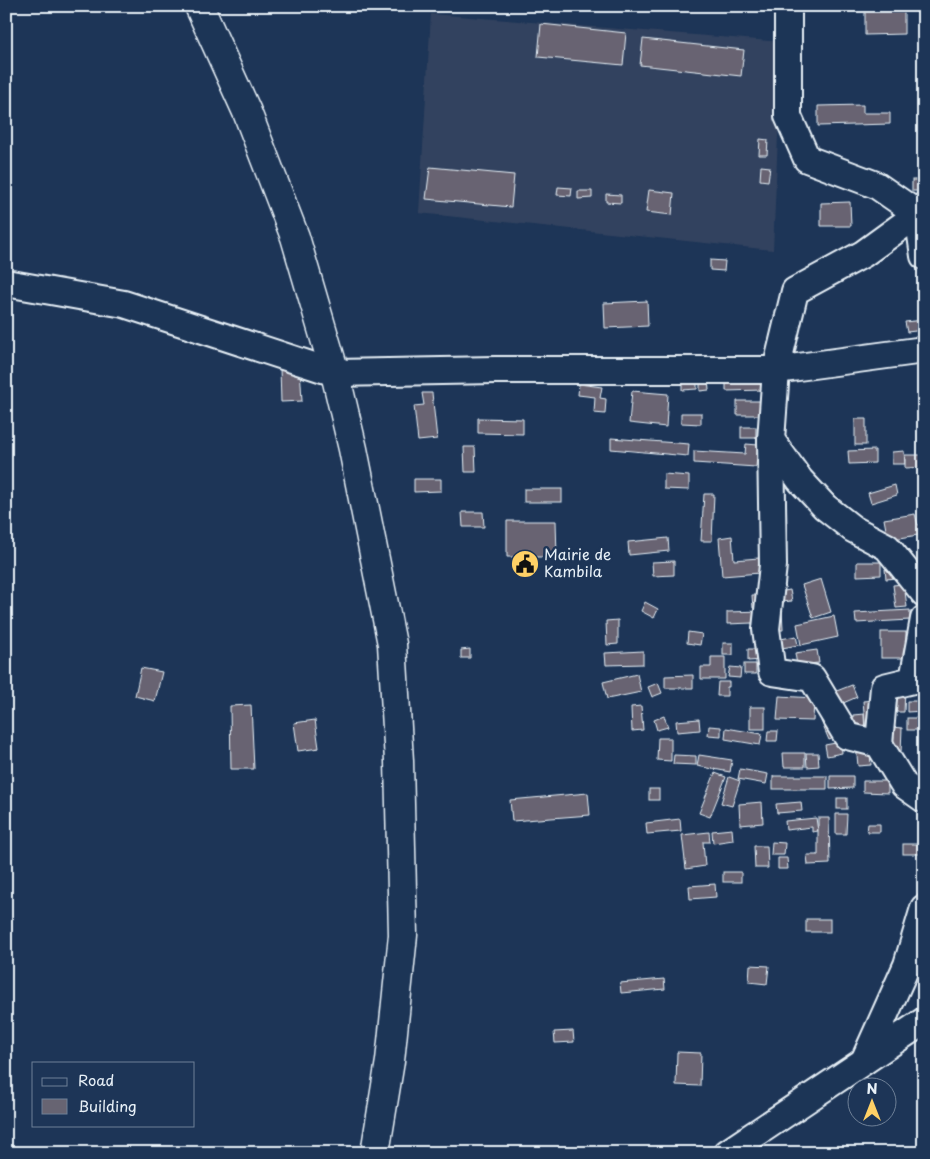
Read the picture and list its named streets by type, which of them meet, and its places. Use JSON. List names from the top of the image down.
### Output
{
  "places": {
    "public building": ["Mairie de Kambila"]
  },
  "legend": ["Road", "Building"],
  "north": "top"
}
